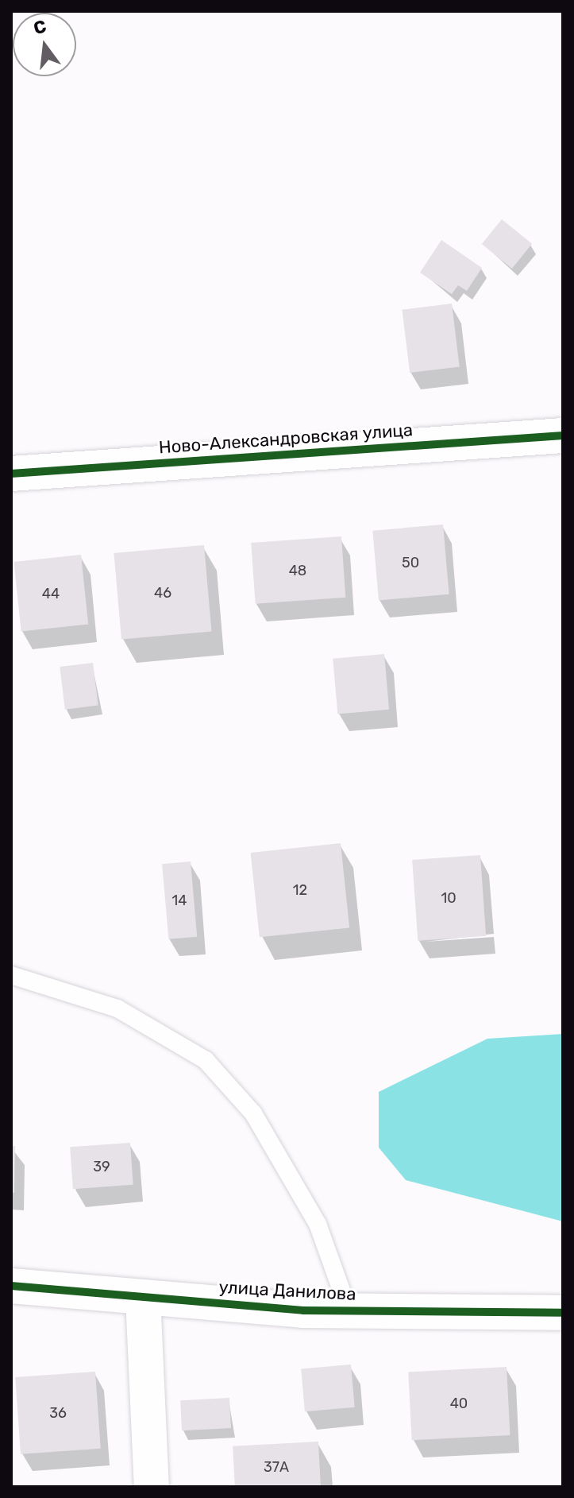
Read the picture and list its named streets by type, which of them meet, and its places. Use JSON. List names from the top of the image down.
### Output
{
  "streets": {
    "street": ["Ново-Александровская улица", "улица Данилова"]
  },
  "house_numbers": [
    "50",
    "48",
    "46",
    "44",
    "12",
    "10",
    "14",
    "39",
    "40",
    "36",
    "37А"
  ],
  "north": "top"
}
